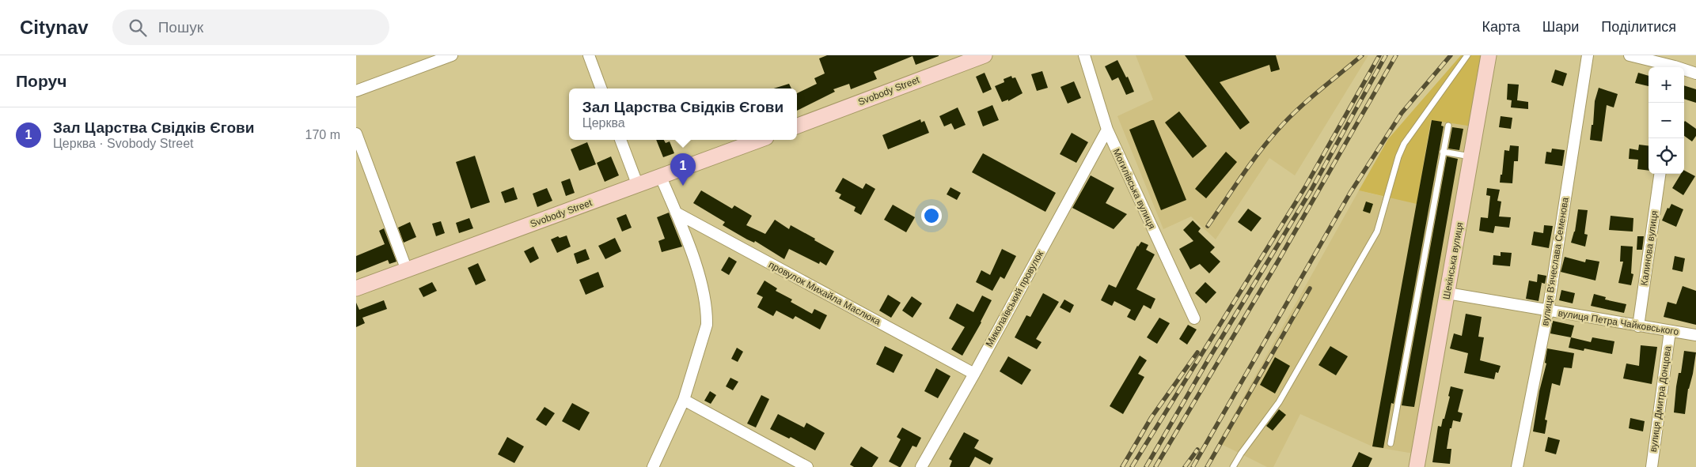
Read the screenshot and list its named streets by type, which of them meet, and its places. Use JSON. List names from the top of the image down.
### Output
{
  "streets": {
    "street": [
      "Svobody Street",
      "Могилівська вулиця",
      "Калинова вулиця",
      "Шекінська вулиця",
      "вулиця В'ячеслава Семенова",
      "провулок Михайла Маслюка",
      "Миколаївський провулок",
      "вулиця Петра Чайковського",
      "вулиця Дмитра Донцова"
    ]
  },
  "crossings": [
    ["Могилівська вулиця", "Миколаївський провулок"],
    ["Калинова вулиця", "вулиця Петра Чайковського"],
    ["Шекінська вулиця", "вулиця Петра Чайковського"],
    ["вулиця В'ячеслава Семенова", "вулиця Петра Чайковського"],
    ["провулок Михайла Маслюка", "Миколаївський провулок"],
    ["вулиця Петра Чайковського", "вулиця Дмитра Донцова"]
  ],
  "page": {
    "header": "Citynav",
    "search": "Пошук",
    "nav": ["Карта", "Шари", "Поділитися"],
    "heading": "Поруч",
    "map_buttons": ["+", "−"],
    "popup": ["Зал Царства Свідків Єгови", "Церква"],
    "list": [
      {
        "mark": "1",
        "name": "Зал Царства Свідків Єгови",
        "note": "Церква · Svobody Street",
        "value": "170 m"
      }
    ],
    "pins": "1"
  }
}
